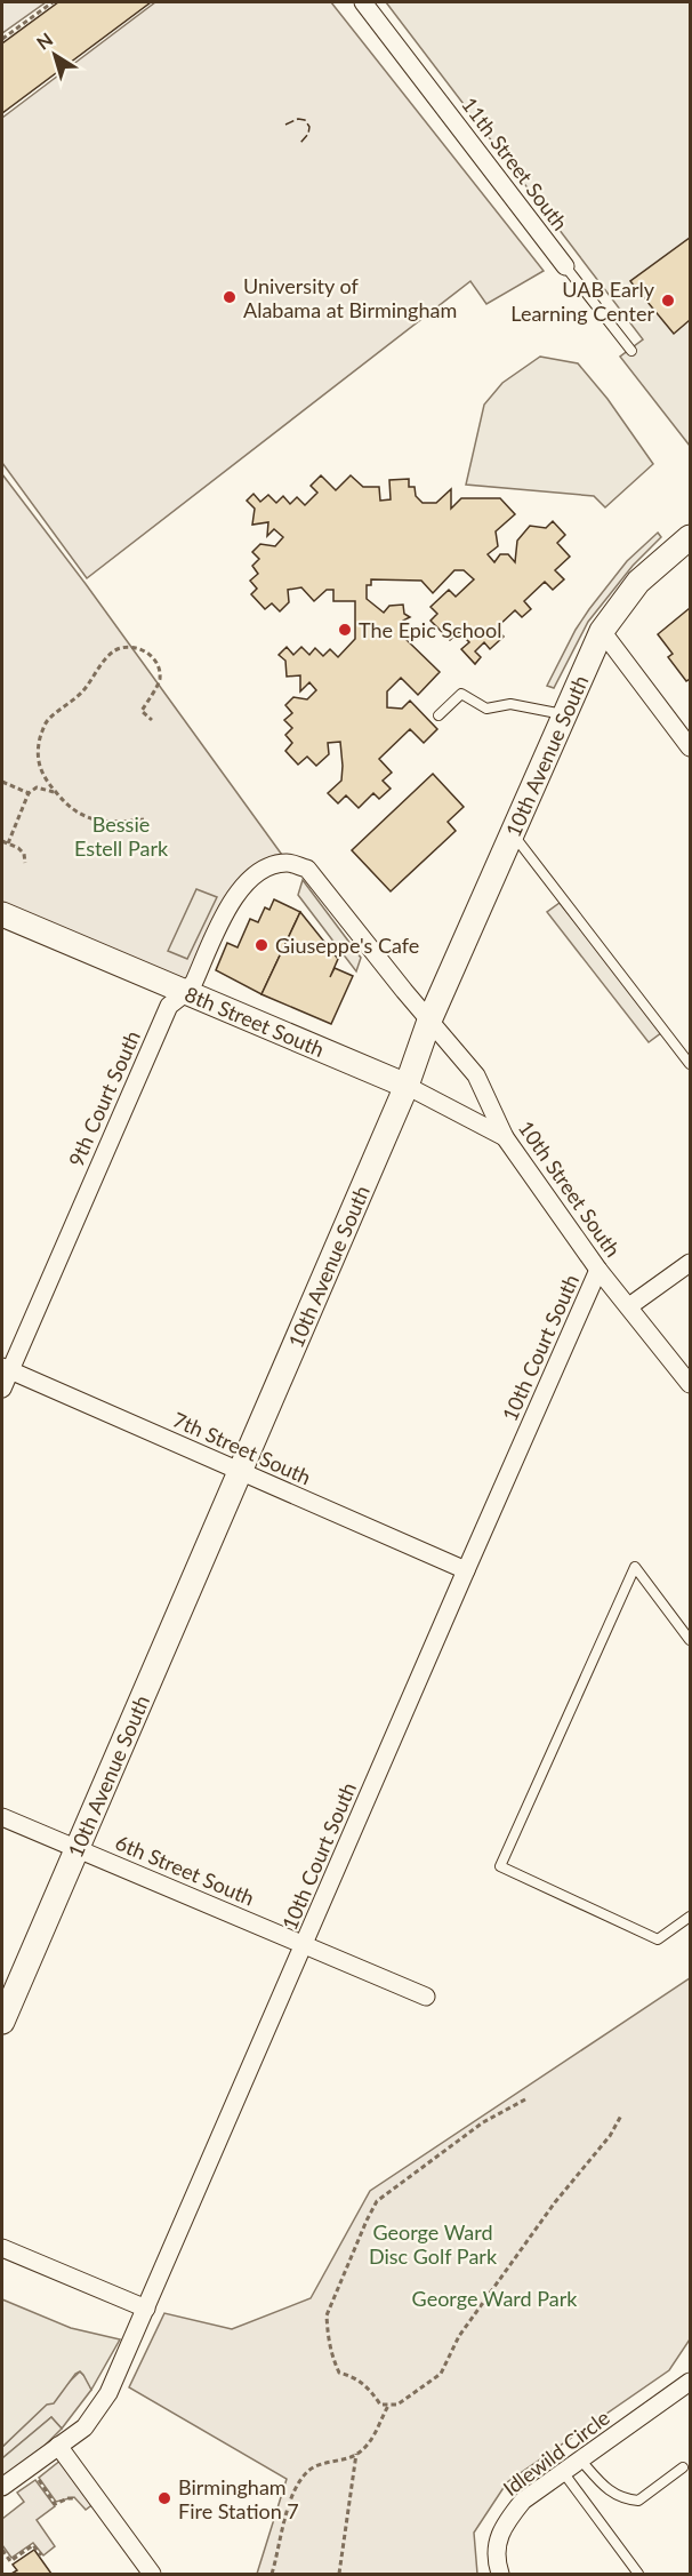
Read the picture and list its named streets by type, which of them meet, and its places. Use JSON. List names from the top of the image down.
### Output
{
  "streets": {
    "street": [
      "11th Street South",
      "10th Avenue South",
      "8th Street South",
      "9th Court South",
      "10th Street South",
      "10th Court South",
      "7th Street South",
      "6th Street South",
      "Idlewild Circle"
    ]
  },
  "crossings": [
    ["10th Avenue South", "8th Street South"],
    ["10th Avenue South", "10th Street South"],
    ["10th Avenue South", "7th Street South"],
    ["10th Avenue South", "6th Street South"],
    ["8th Street South", "9th Court South"],
    ["8th Street South", "10th Street South"],
    ["9th Court South", "10th Street South"],
    ["9th Court South", "7th Street South"],
    ["10th Street South", "10th Court South"],
    ["10th Court South", "7th Street South"],
    ["10th Court South", "6th Street South"]
  ],
  "parks": ["Bessie Estell Park", "George Ward Disc Golf Park", "George Ward Park"],
  "places": [
    "University of Alabama at Birmingham",
    "UAB Early Learning Center",
    "The Epic School",
    "Giuseppe's Cafe",
    "Birmingham Fire Station 7"
  ],
  "north": "top left"
}
